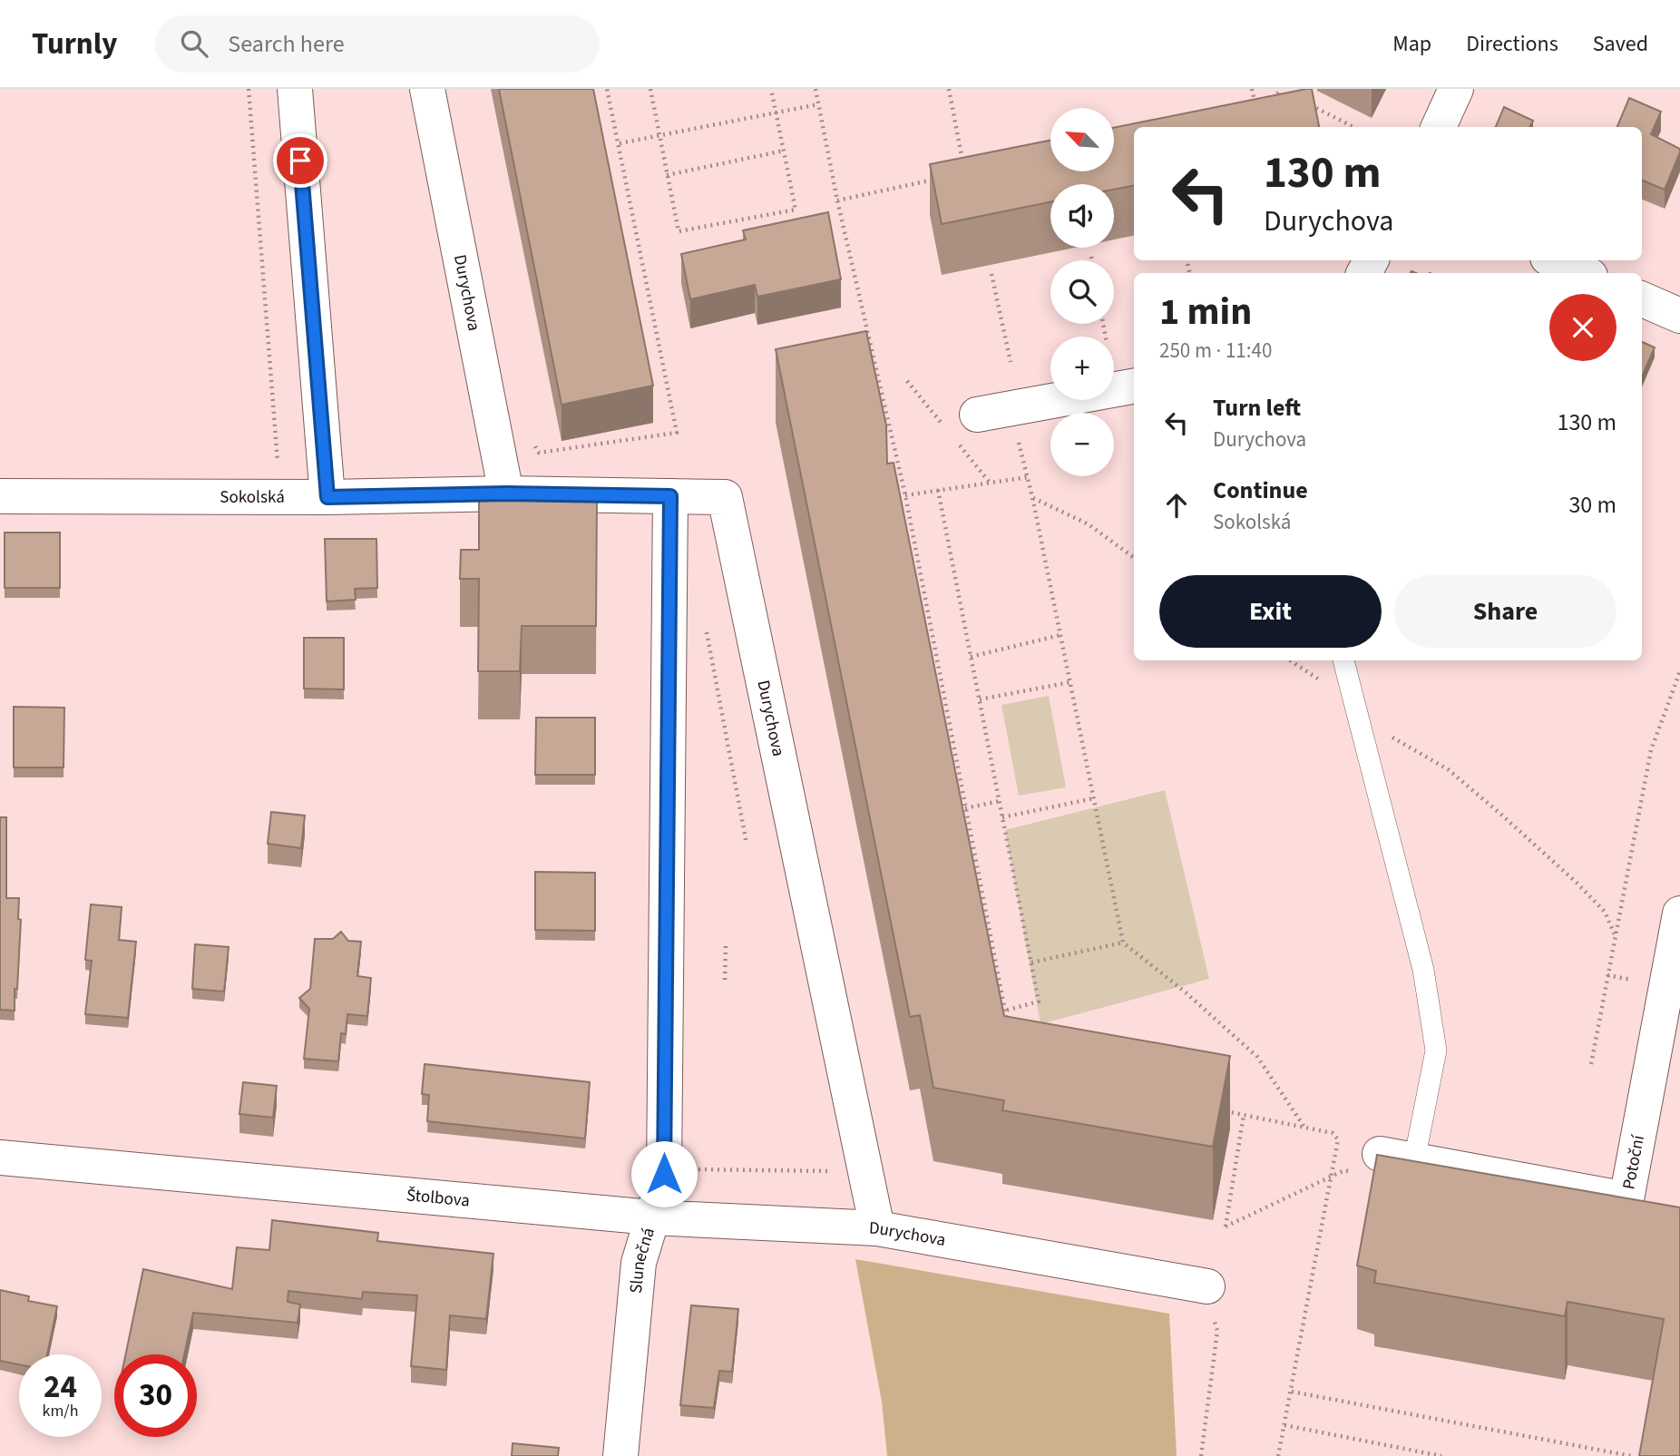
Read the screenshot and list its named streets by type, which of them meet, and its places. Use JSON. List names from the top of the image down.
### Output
{
  "streets": {
    "street": [
      "Durychova",
      "Sokolská",
      "Potoční",
      "Štolbova",
      "Slunečná"
    ]
  },
  "crossings": [
    ["Durychova", "Sokolská"],
    ["Durychova", "Štolbova"],
    ["Durychova", "Slunečná"],
    ["Štolbova", "Slunečná"]
  ],
  "north": "top left",
  "page": {
    "header": "Turnly",
    "search": "Search here",
    "nav": ["Map", "Directions", "Saved"],
    "map_buttons": ["+", "−"],
    "turn": ["130 m", "Durychova"],
    "heading": ["1 min", "250 m · 11:40"],
    "list": [
      {
        "name": "Turn left",
        "note": "Durychova",
        "value": "130 m"
      },
      {
        "name": "Continue",
        "note": "Sokolská",
        "value": "30 m"
      }
    ],
    "buttons": ["Exit", "Share"],
    "speed": "24 km/h",
    "limit": "30"
  }
}
